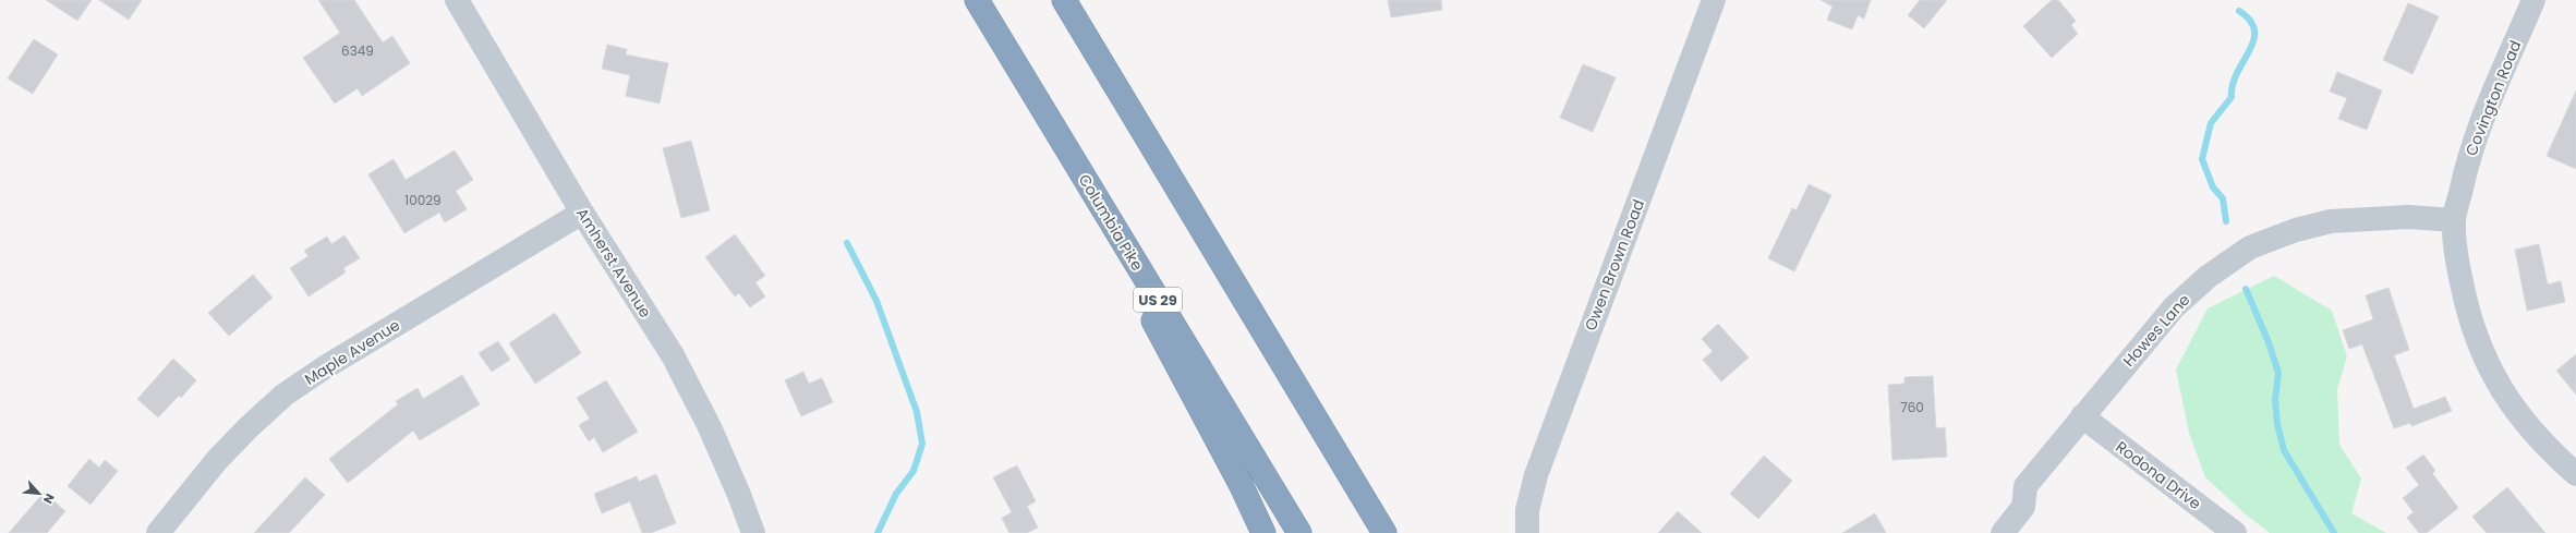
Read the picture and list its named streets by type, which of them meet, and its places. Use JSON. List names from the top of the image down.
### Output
{
  "streets": {
    "highway": ["Columbia Pike", "US 29"],
    "street": [
      "Covington Road",
      "Amherst Avenue",
      "Owen Brown Road",
      "Howes Lane",
      "Maple Avenue",
      "Rodona Drive"
    ]
  },
  "crossings": [
    ["Covington Road", "Howes Lane"],
    ["Amherst Avenue", "Maple Avenue"],
    ["Howes Lane", "Rodona Drive"]
  ],
  "house_numbers": ["6349", "10029", "760"],
  "north": "bottom right"
}
